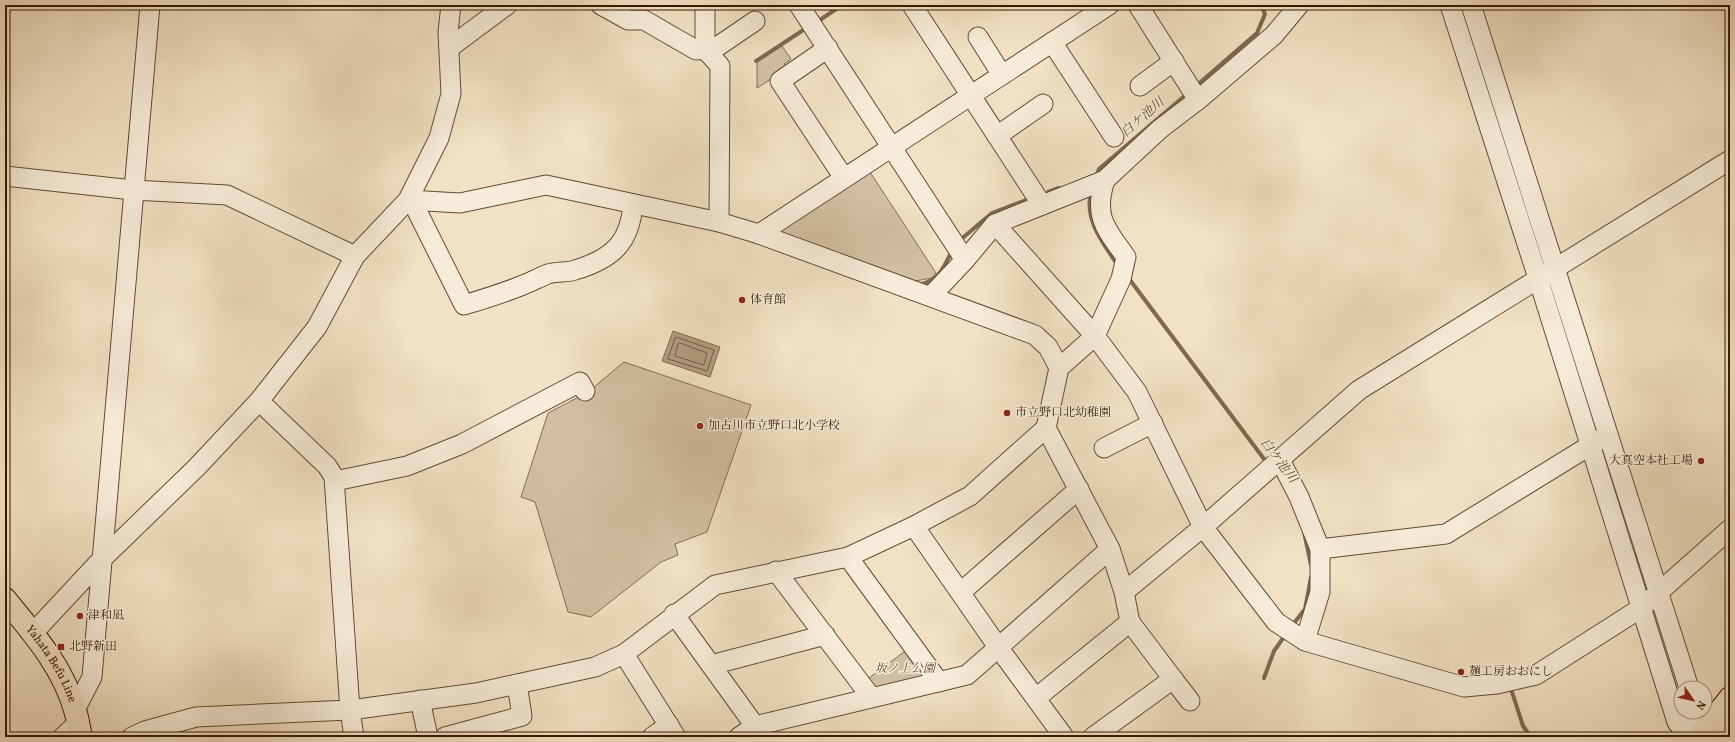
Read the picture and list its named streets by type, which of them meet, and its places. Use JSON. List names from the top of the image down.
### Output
{
  "streets": {
    "main road": ["Yahata Befu Line"]
  },
  "water": ["白ケ池川"],
  "parks": ["坂ノ上公園"],
  "places": {
    "other": [
      "体育館",
      "市立野口北幼稚園",
      "加古川市立野口北小学校",
      "大真空本社工場",
      "津和凪",
      "麺工房おおにし"
    ],
    "transit": ["北野新田"]
  },
  "north": "bottom right"
}
